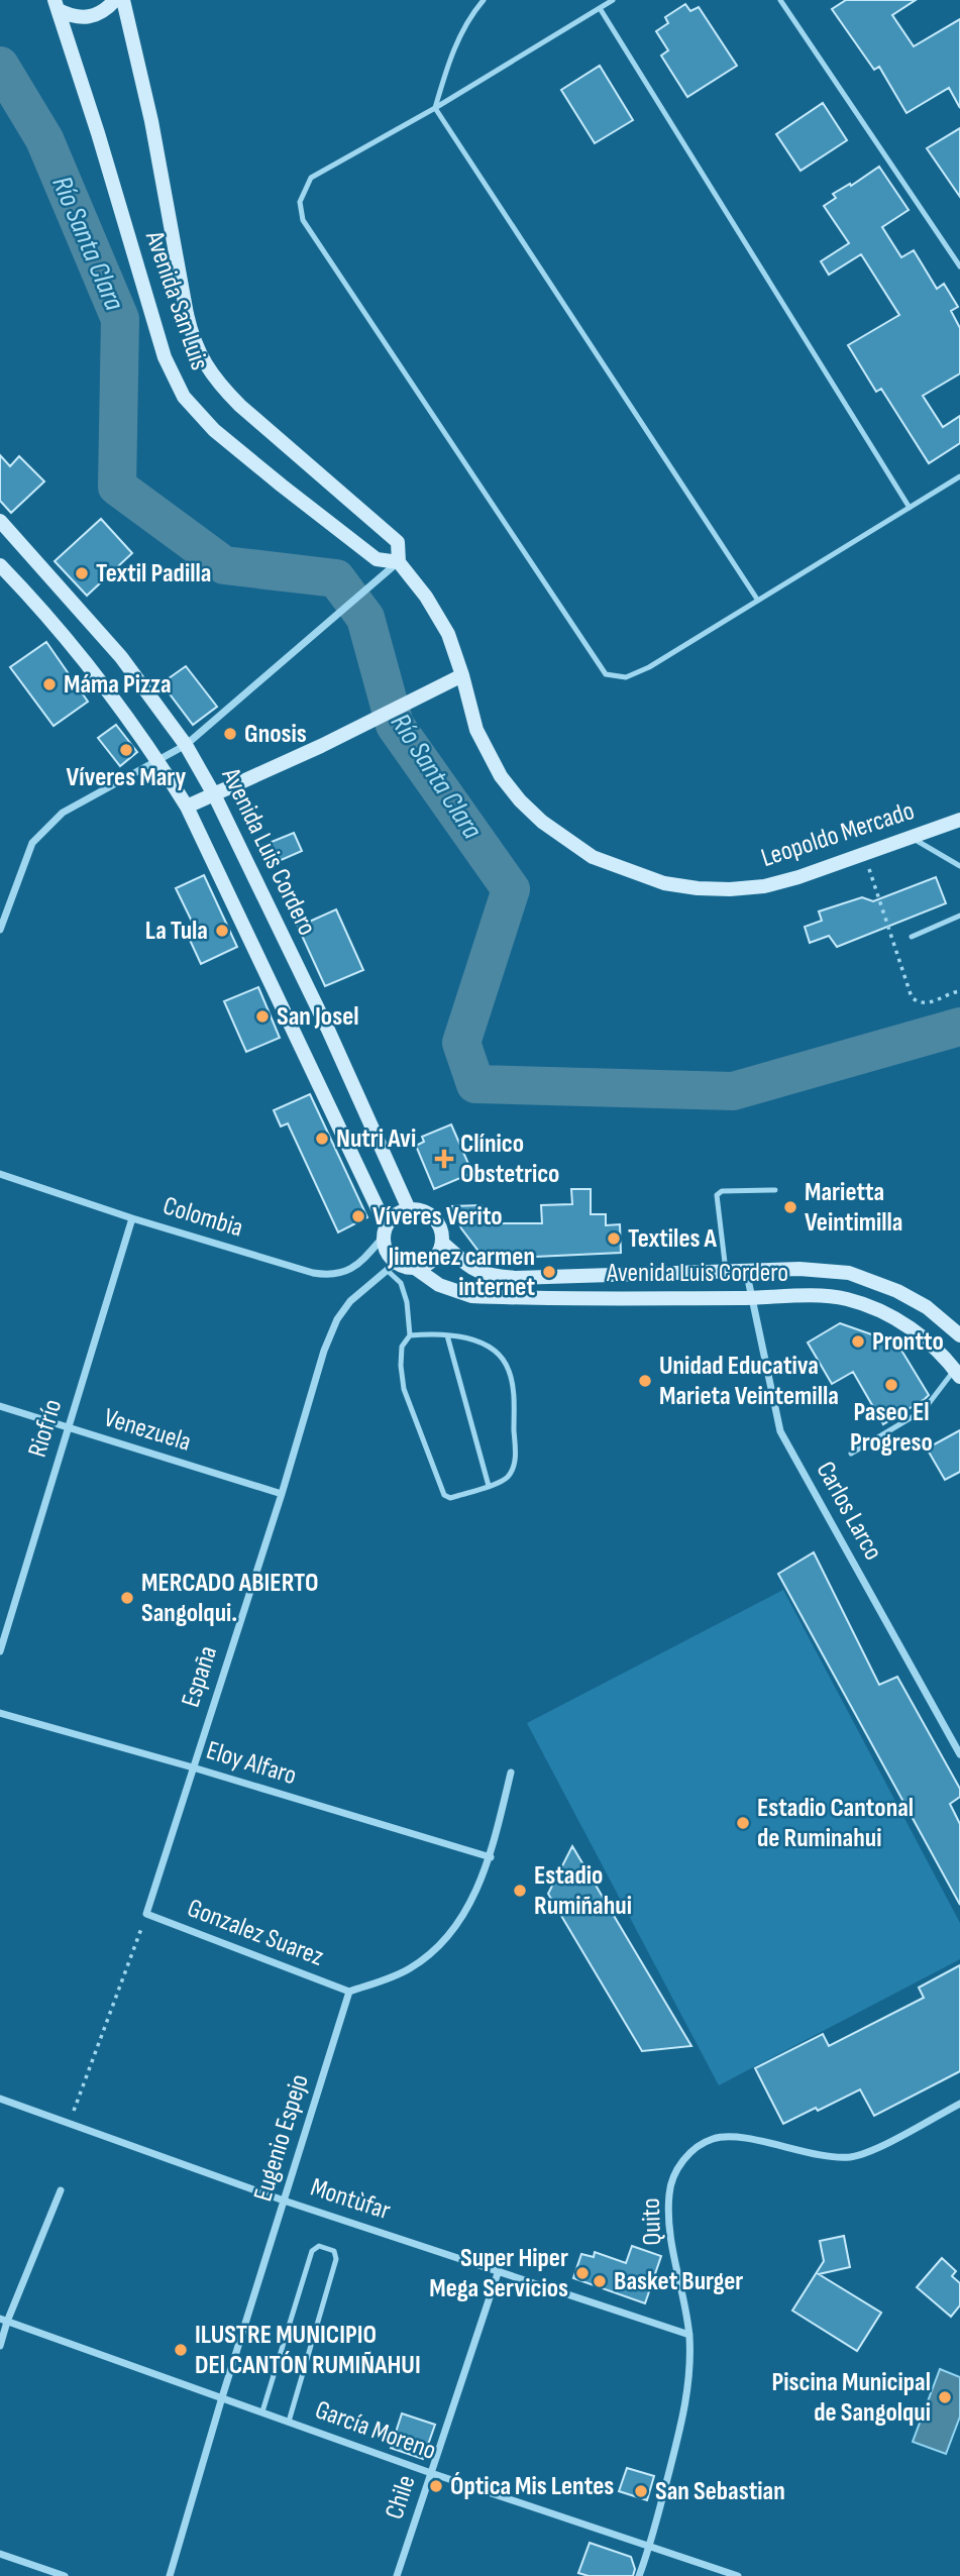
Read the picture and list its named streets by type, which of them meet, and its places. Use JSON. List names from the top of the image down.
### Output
{
  "streets": {
    "main road": ["Avenida San Luis", "Leopoldo Mercado", "Avenida Luis Cordero"],
    "street": [
      "Colombia",
      "Riofrío",
      "Venezuela",
      "Carlos Larco",
      "España",
      "Eloy Alfaro",
      "Gonzalez Suarez",
      "Eugenio Espejo",
      "Montùfar",
      "Quito",
      "García Moreno",
      "Chile"
    ]
  },
  "crossings": [
    ["Avenida San Luis", "Leopoldo Mercado"],
    ["Avenida Luis Cordero", "Colombia"],
    ["Avenida Luis Cordero", "Carlos Larco"],
    ["Avenida Luis Cordero", "España"],
    ["Colombia", "Riofrío"],
    ["Colombia", "España"],
    ["Riofrío", "Venezuela"],
    ["Venezuela", "España"],
    ["España", "Eloy Alfaro"],
    ["España", "Gonzalez Suarez"],
    ["Gonzalez Suarez", "Eugenio Espejo"],
    ["Eugenio Espejo", "Montùfar"],
    ["Eugenio Espejo", "García Moreno"],
    ["Montùfar", "Quito"],
    ["Montùfar", "Chile"],
    ["Quito", "García Moreno"],
    ["García Moreno", "Chile"]
  ],
  "water": ["Río Santa Clara"],
  "places": {
    "other": [
      "Textil Padilla",
      "Máma Pizza",
      "Gnosis",
      "Víveres Mary",
      "La Tula",
      "San Josel",
      "Nutri Avi",
      "Marietta Veintimilla",
      "Víveres Verito",
      "Textiles A",
      "Jimenez carmen internet",
      "Prontto",
      "Unidad Educativa Marieta Veintemilla",
      "Paseo El Progreso",
      "MERCADO ABIERTO Sangolqui.",
      "Estadio Cantonal de Ruminahui",
      "Estadio Rumiñahui",
      "Super Hiper Mega Servicios",
      "Basket Burger",
      "ILUSTRE MUNICIPIO DEl CANTÓN RUMIÑAHUI",
      "Piscina Municipal de Sangolqui",
      "Óptica Mis Lentes",
      "San Sebastian"
    ],
    "health": ["Clínico Obstetrico"]
  }
}
